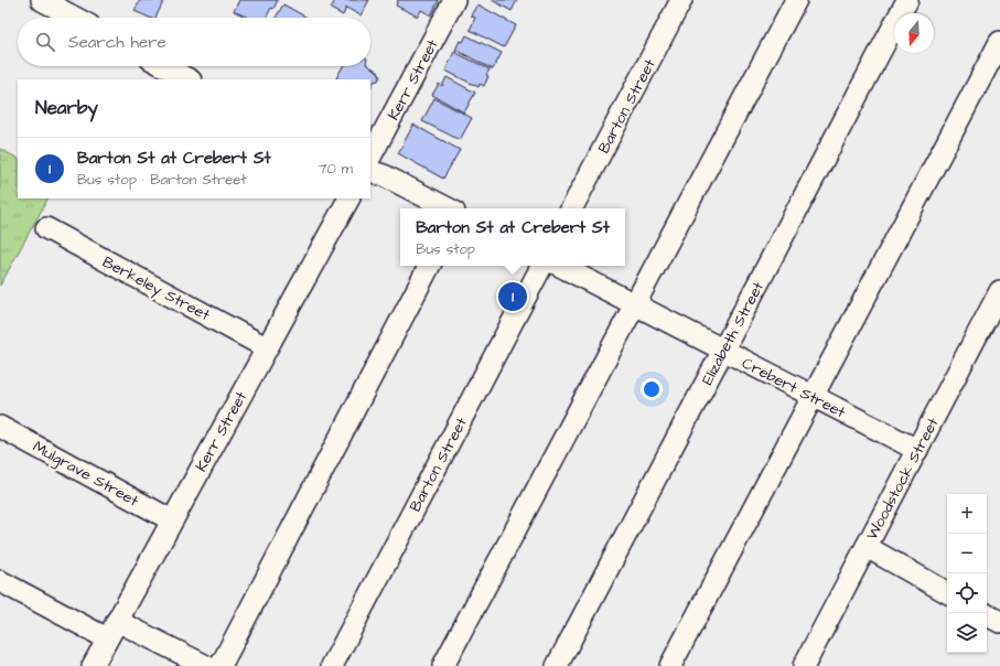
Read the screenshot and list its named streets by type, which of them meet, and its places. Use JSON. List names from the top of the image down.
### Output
{
  "streets": {
    "street": [
      "Kerr Street",
      "Barton Street",
      "Berkeley Street",
      "Elizabeth Street",
      "Crebert Street",
      "Mulgrave Street",
      "Woodstock Street"
    ]
  },
  "crossings": [
    ["Kerr Street", "Berkeley Street"],
    ["Kerr Street", "Mulgrave Street"],
    ["Elizabeth Street", "Crebert Street"],
    ["Crebert Street", "Woodstock Street"]
  ],
  "north": "bottom",
  "page": {
    "search": "Search here",
    "heading": "Nearby",
    "list": [
      {
        "mark": "1",
        "name": "Barton St at Crebert St",
        "note": "Bus stop · Barton Street",
        "value": "70 m"
      }
    ],
    "popup": ["Barton St at Crebert St", "Bus stop"],
    "pins": "1",
    "map_buttons": ["+", "−"]
  }
}
